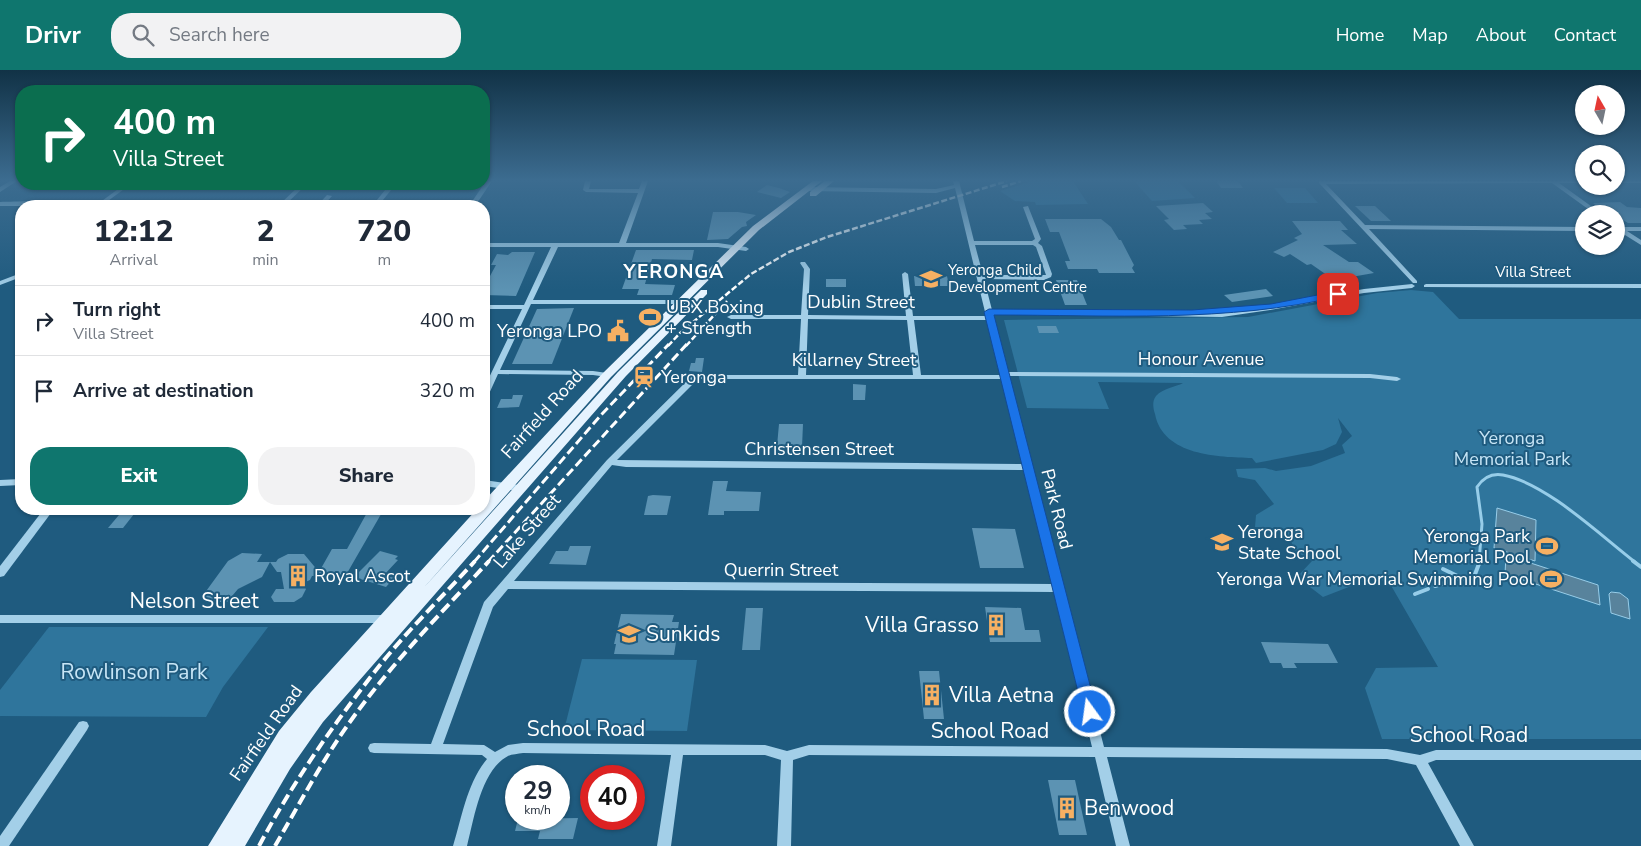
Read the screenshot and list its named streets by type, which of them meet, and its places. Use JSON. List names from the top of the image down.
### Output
{
  "streets": {
    "main road": ["Fairfield Road"],
    "street": [
      "Villa Street",
      "Dublin Street",
      "Honour Avenue",
      "Killarney Street",
      "Christensen Street",
      "Park Road",
      "Lake Street",
      "Querrin Street",
      "Nelson Street",
      "School Road"
    ]
  },
  "crossings": [
    ["Dublin Street", "Park Road"],
    ["Honour Avenue", "Killarney Street"],
    ["Honour Avenue", "Park Road"],
    ["Killarney Street", "Park Road"],
    ["Killarney Street", "Lake Street"],
    ["Fairfield Road", "Nelson Street"],
    ["Christensen Street", "Park Road"],
    ["Christensen Street", "Lake Street"],
    ["Park Road", "Querrin Street"],
    ["Park Road", "School Road"],
    ["Lake Street", "Querrin Street"]
  ],
  "districts": ["YERONGA"],
  "parks": ["Yeronga Memorial Park", "Rowlinson Park"],
  "places": {
    "school or university": ["Yeronga Child Development Centre", "Yeronga State School", "Sunkids"],
    "sports": ["UBX Boxing + Strength", "Yeronga Park Memorial Pool", "Yeronga War Memorial Swimming Pool"],
    "public building": ["Yeronga LPO"],
    "station": ["Yeronga"],
    "building": [
      "Royal Ascot",
      "Villa Grasso",
      "Villa Aetna",
      "Benwood"
    ]
  },
  "north": "top",
  "page": {
    "header": "Drivr",
    "search": "Search here",
    "nav": [
      "Home",
      "Map",
      "About",
      "Contact"
    ],
    "turn": ["400 m", "Villa Street"],
    "eta": [
      "12:12",
      "Arrival",
      "2",
      "min",
      "720",
      "m"
    ],
    "list": [
      {
        "name": "Turn right",
        "note": "Villa Street",
        "value": "400 m"
      },
      {
        "name": "Arrive at destination",
        "value": "320 m"
      }
    ],
    "buttons": ["Exit", "Share"],
    "speed": "29 km/h",
    "limit": "40"
  }
}
